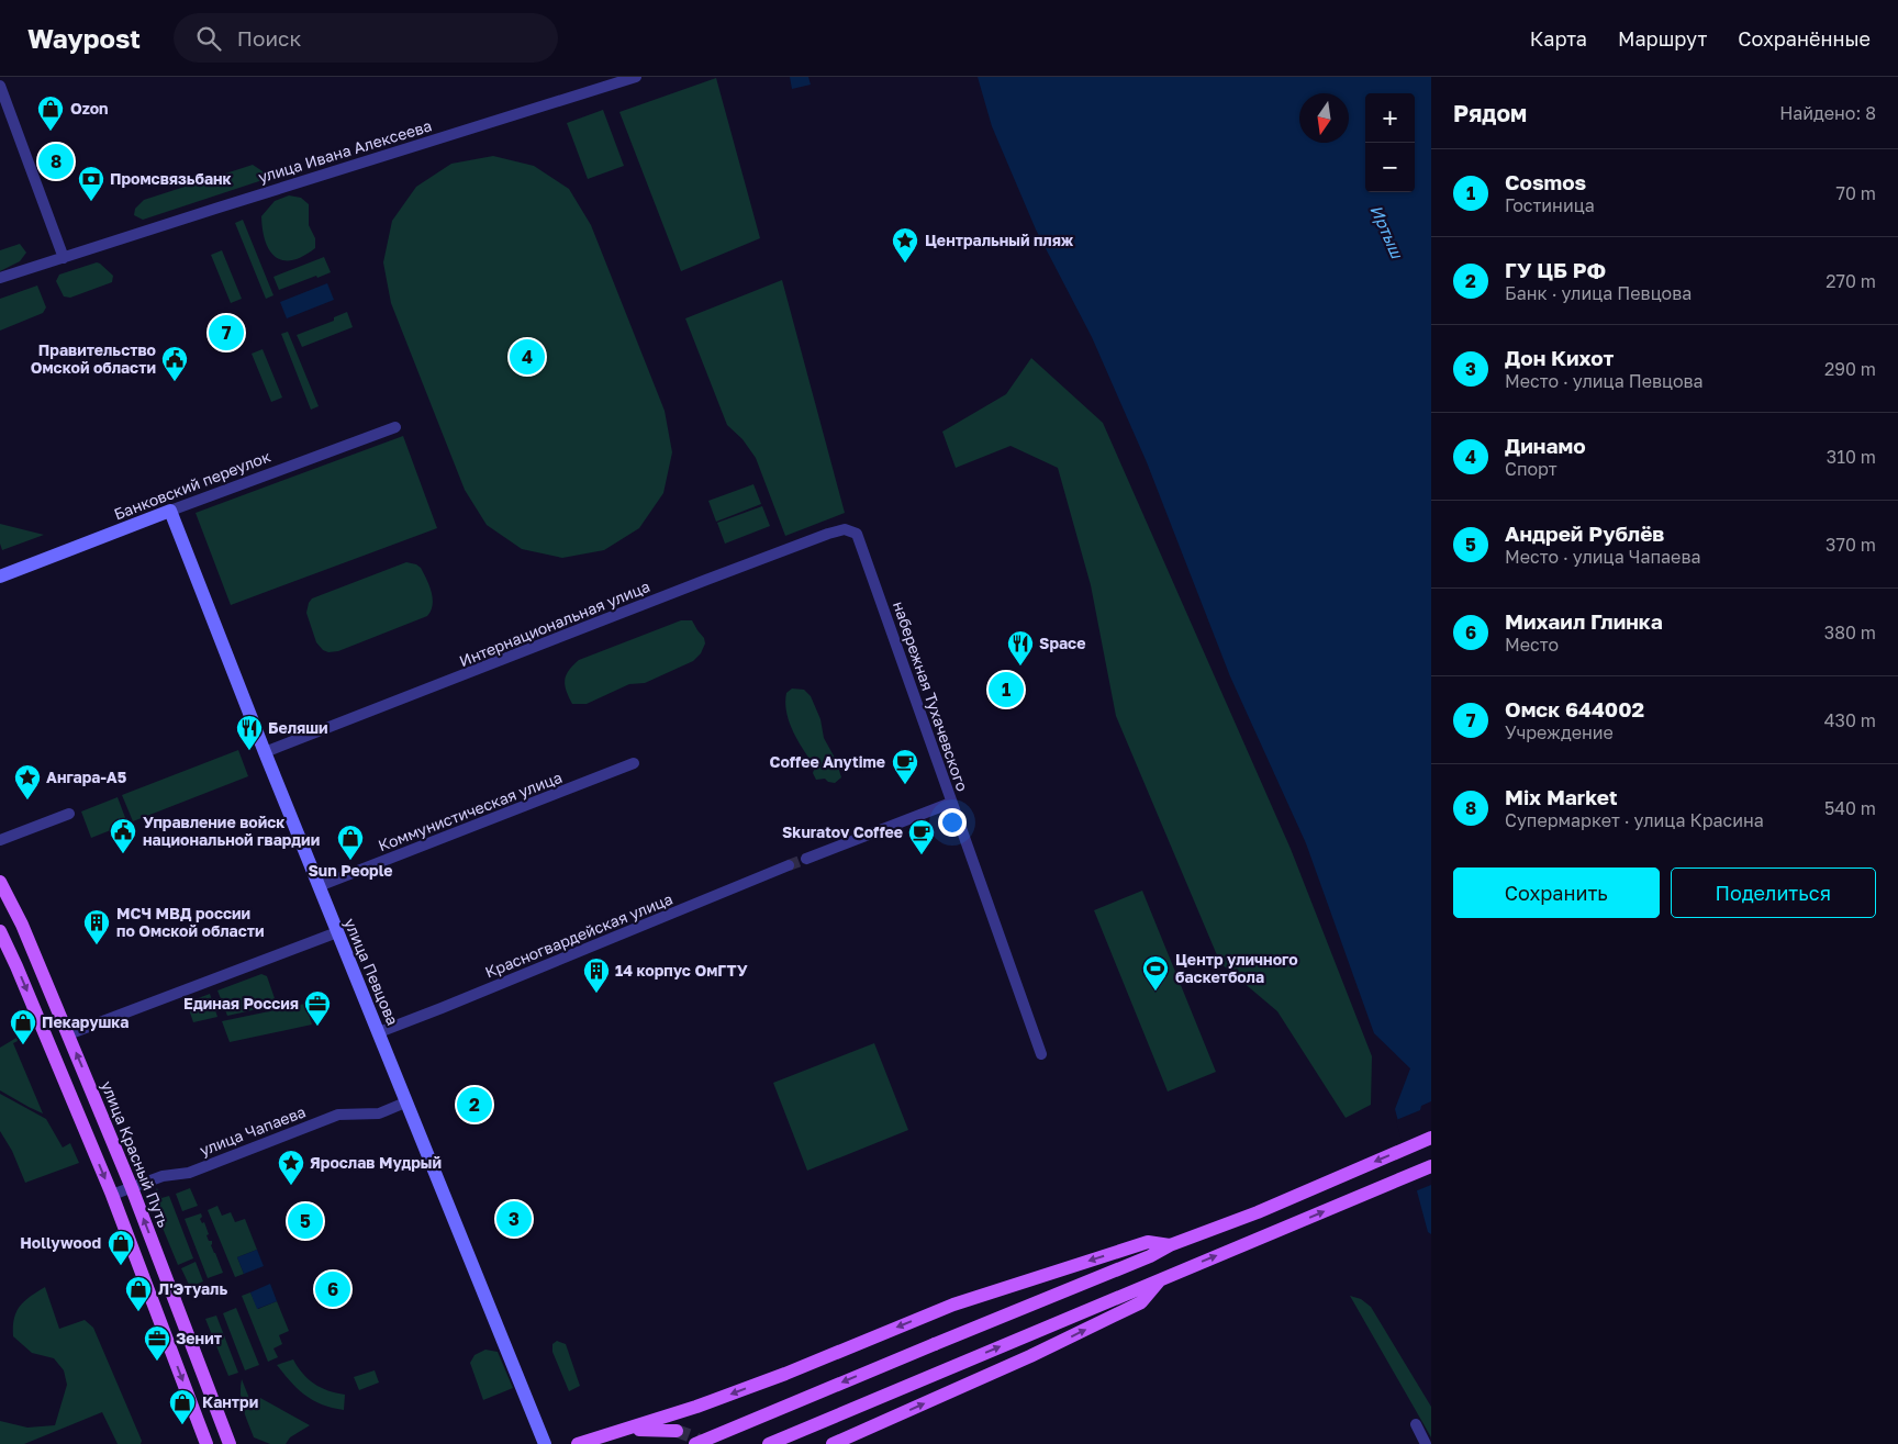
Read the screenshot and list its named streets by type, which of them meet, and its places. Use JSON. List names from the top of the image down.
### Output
{
  "streets": {
    "main road": ["улица Красный Путь"],
    "street": [
      "улица Ивана Алексеева",
      "Банковский переулок",
      "Интернациональная улица",
      "набережная Тухачевского",
      "Коммунистическая улица",
      "Красногвардейская улица",
      "улица Певцова",
      "улица Чапаева"
    ]
  },
  "crossings": [
    ["Банковский переулок", "улица Певцова"],
    ["Интернациональная улица", "набережная Тухачевского"],
    ["Интернациональная улица", "улица Певцова"],
    ["Коммунистическая улица", "улица Певцова"],
    ["Красногвардейская улица", "улица Певцова"],
    ["улица Певцова", "улица Чапаева"],
    ["улица Чапаева", "улица Красный Путь"]
  ],
  "water": ["Иртыш"],
  "places": {
    "shop": [
      "Ozon",
      "Sun People",
      "Пекарушка",
      "Hollywood",
      "Л'Этуаль",
      "Кантри"
    ],
    "bank": ["Промсвязьбанк"],
    "place": ["Центральный пляж", "Ангара-А5", "Ярослав Мудрый"],
    "public building": ["Правительство Омской области", "Управление войск национальной гвардии"],
    "restaurant": ["Space", "Беляши"],
    "cafe": ["Coffee Anytime", "Skuratov Coffee"],
    "building": ["МСЧ МВД россии по Омской области", "14 корпус ОмГТУ"],
    "sports": ["Центр уличного баскетбола"],
    "office": ["Единая Россия", "Зенит"]
  },
  "north": "bottom",
  "page": {
    "header": "Waypost",
    "search": "Поиск",
    "nav": ["Карта", "Маршрут", "Сохранённые"],
    "heading": ["Рядом", "Найдено: 8"],
    "map_buttons": ["+", "−"],
    "pins": [
      "8",
      "7",
      "4",
      "1",
      "2",
      "3",
      "5",
      "6"
    ],
    "list": [
      {
        "mark": "1",
        "name": "Cosmos",
        "note": "Гостиница",
        "value": "70 m"
      },
      {
        "mark": "2",
        "name": "ГУ ЦБ РФ",
        "note": "Банк · улица Певцова",
        "value": "270 m"
      },
      {
        "mark": "3",
        "name": "Дон Кихот",
        "note": "Место · улица Певцова",
        "value": "290 m"
      },
      {
        "mark": "4",
        "name": "Динамо",
        "note": "Спорт",
        "value": "310 m"
      },
      {
        "mark": "5",
        "name": "Андрей Рублёв",
        "note": "Место · улица Чапаева",
        "value": "370 m"
      },
      {
        "mark": "6",
        "name": "Михаил Глинка",
        "note": "Место",
        "value": "380 m"
      },
      {
        "mark": "7",
        "name": "Омск 644002",
        "note": "Учреждение",
        "value": "430 m"
      },
      {
        "mark": "8",
        "name": "Mix Market",
        "note": "Супермаркет · улица Красина",
        "value": "540 m"
      }
    ],
    "buttons": ["Сохранить", "Поделиться"]
  }
}
